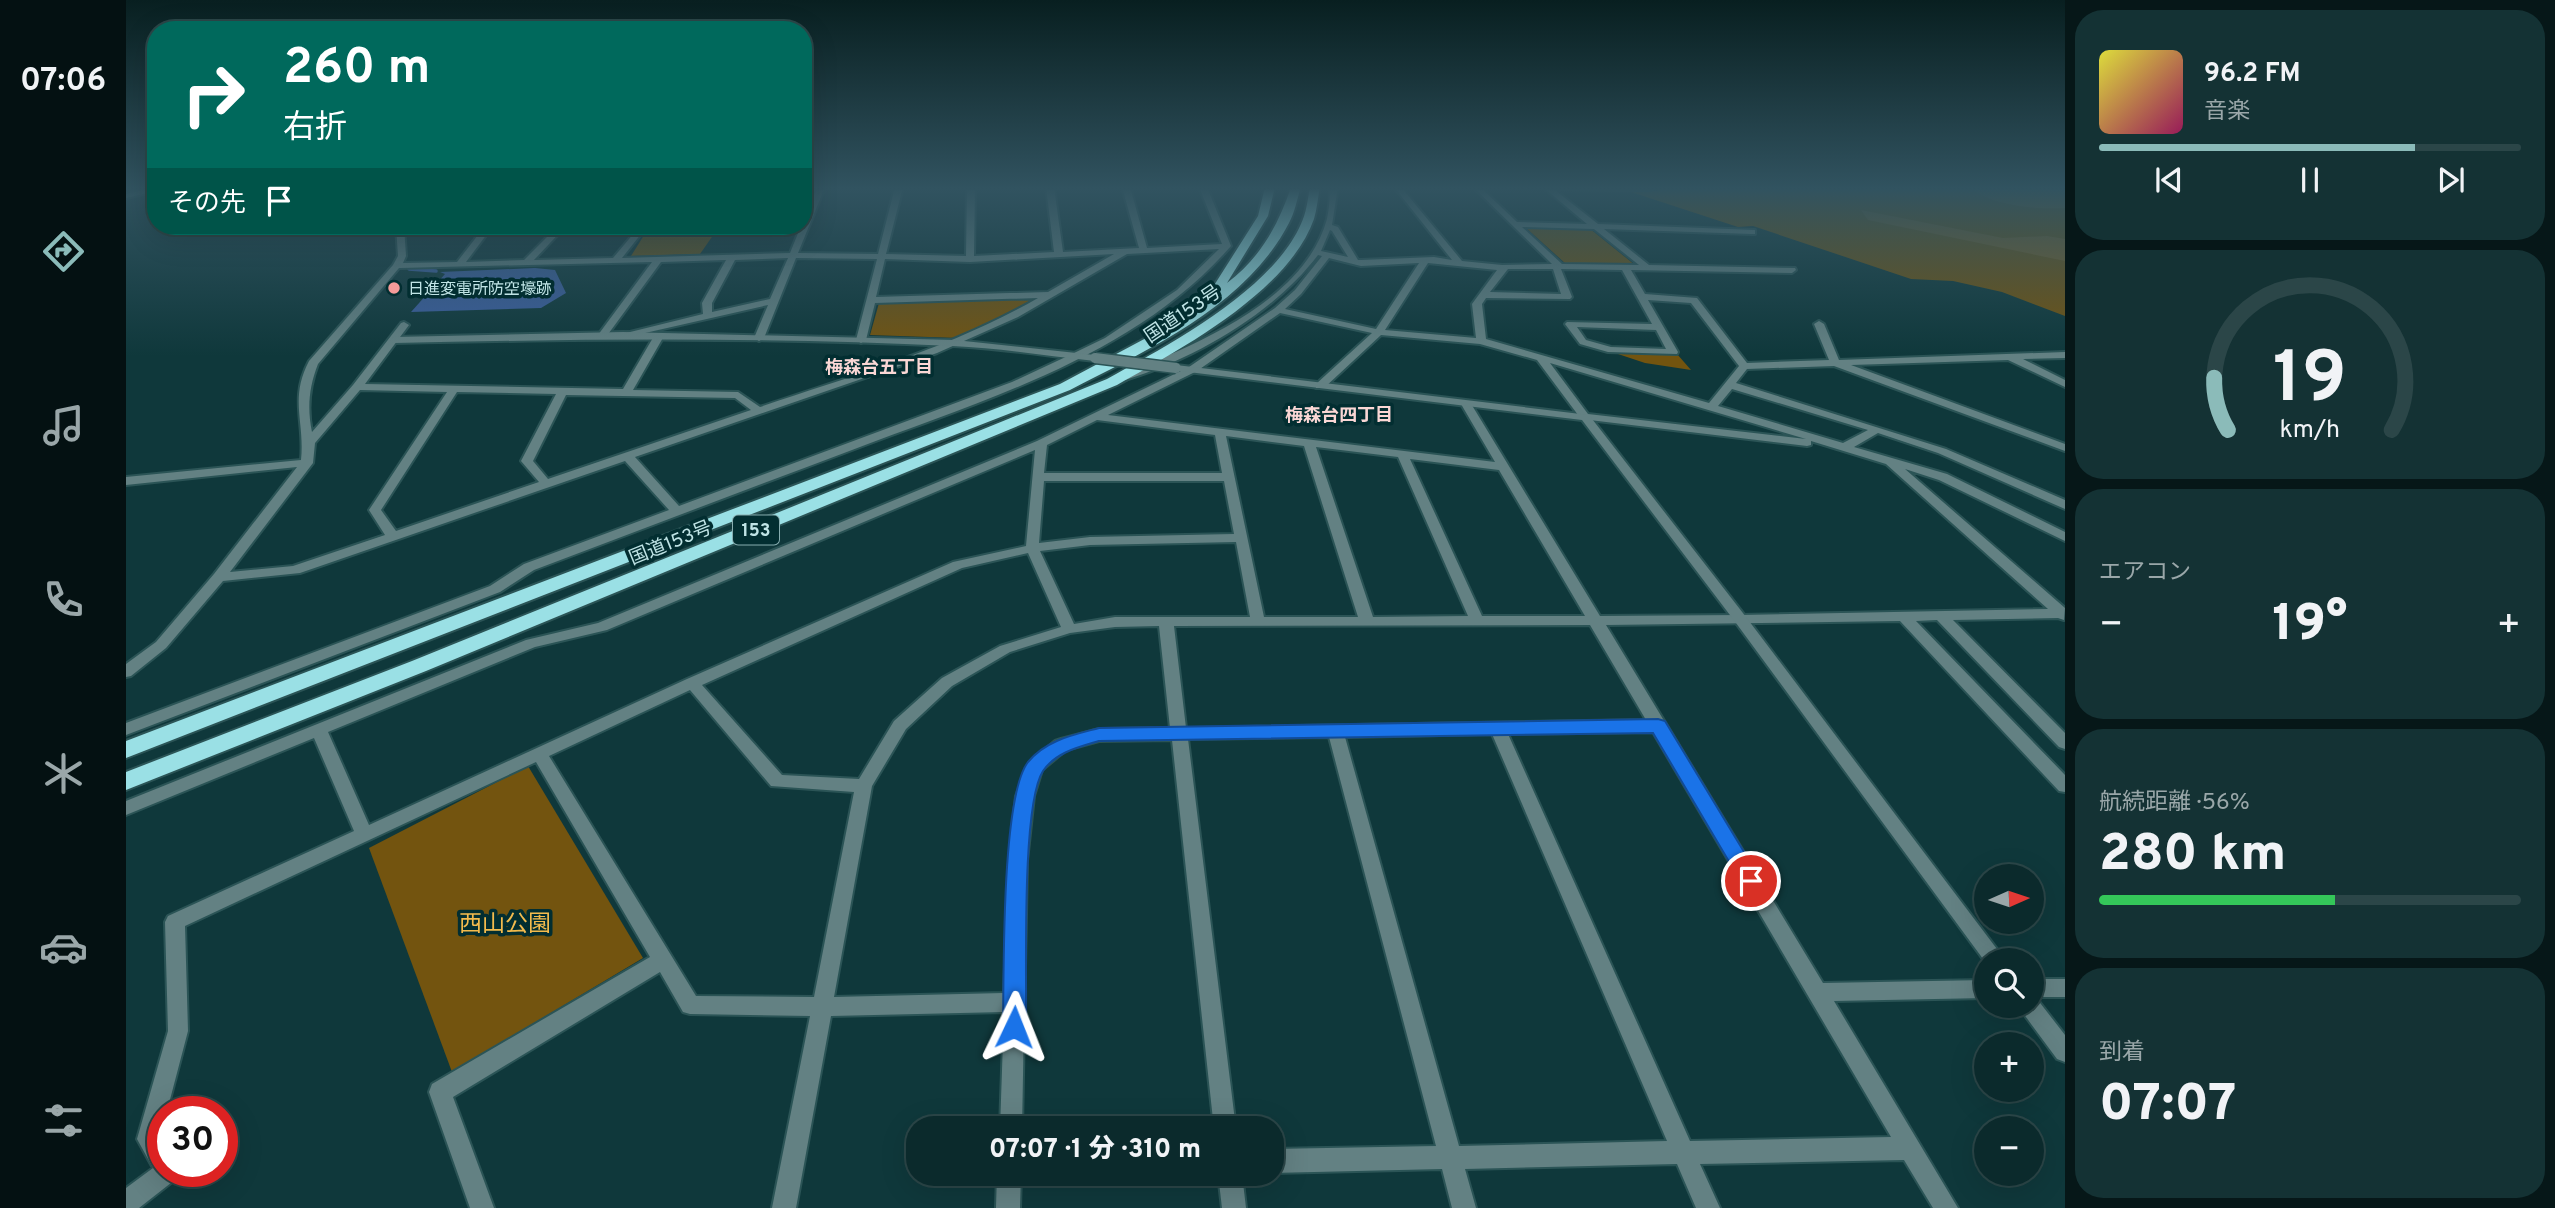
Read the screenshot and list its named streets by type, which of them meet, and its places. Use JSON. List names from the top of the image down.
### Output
{
  "streets": {
    "highway": ["国道153号", "153"]
  },
  "districts": ["梅森台五丁目", "梅森台四丁目"],
  "parks": ["西山公園"],
  "places": ["日進変電所防空壕跡"],
  "north": "right",
  "page": {
    "tabs": "07:06",
    "turn": ["260 m", "右折"],
    "song": ["96.2 FM", "音楽"],
    "then": "その先",
    "tile": [
      "エアコン",
      ["航続距離 · 56%", "280 km"],
      ["到着", "07:07"]
    ],
    "heat": ["−", "19°", "+"],
    "map_buttons": ["+", "−"],
    "limit": "30",
    "trip": "07:07 · 1 分 · 310 m",
    "gauge": ["19", "km/h"]
  }
}
